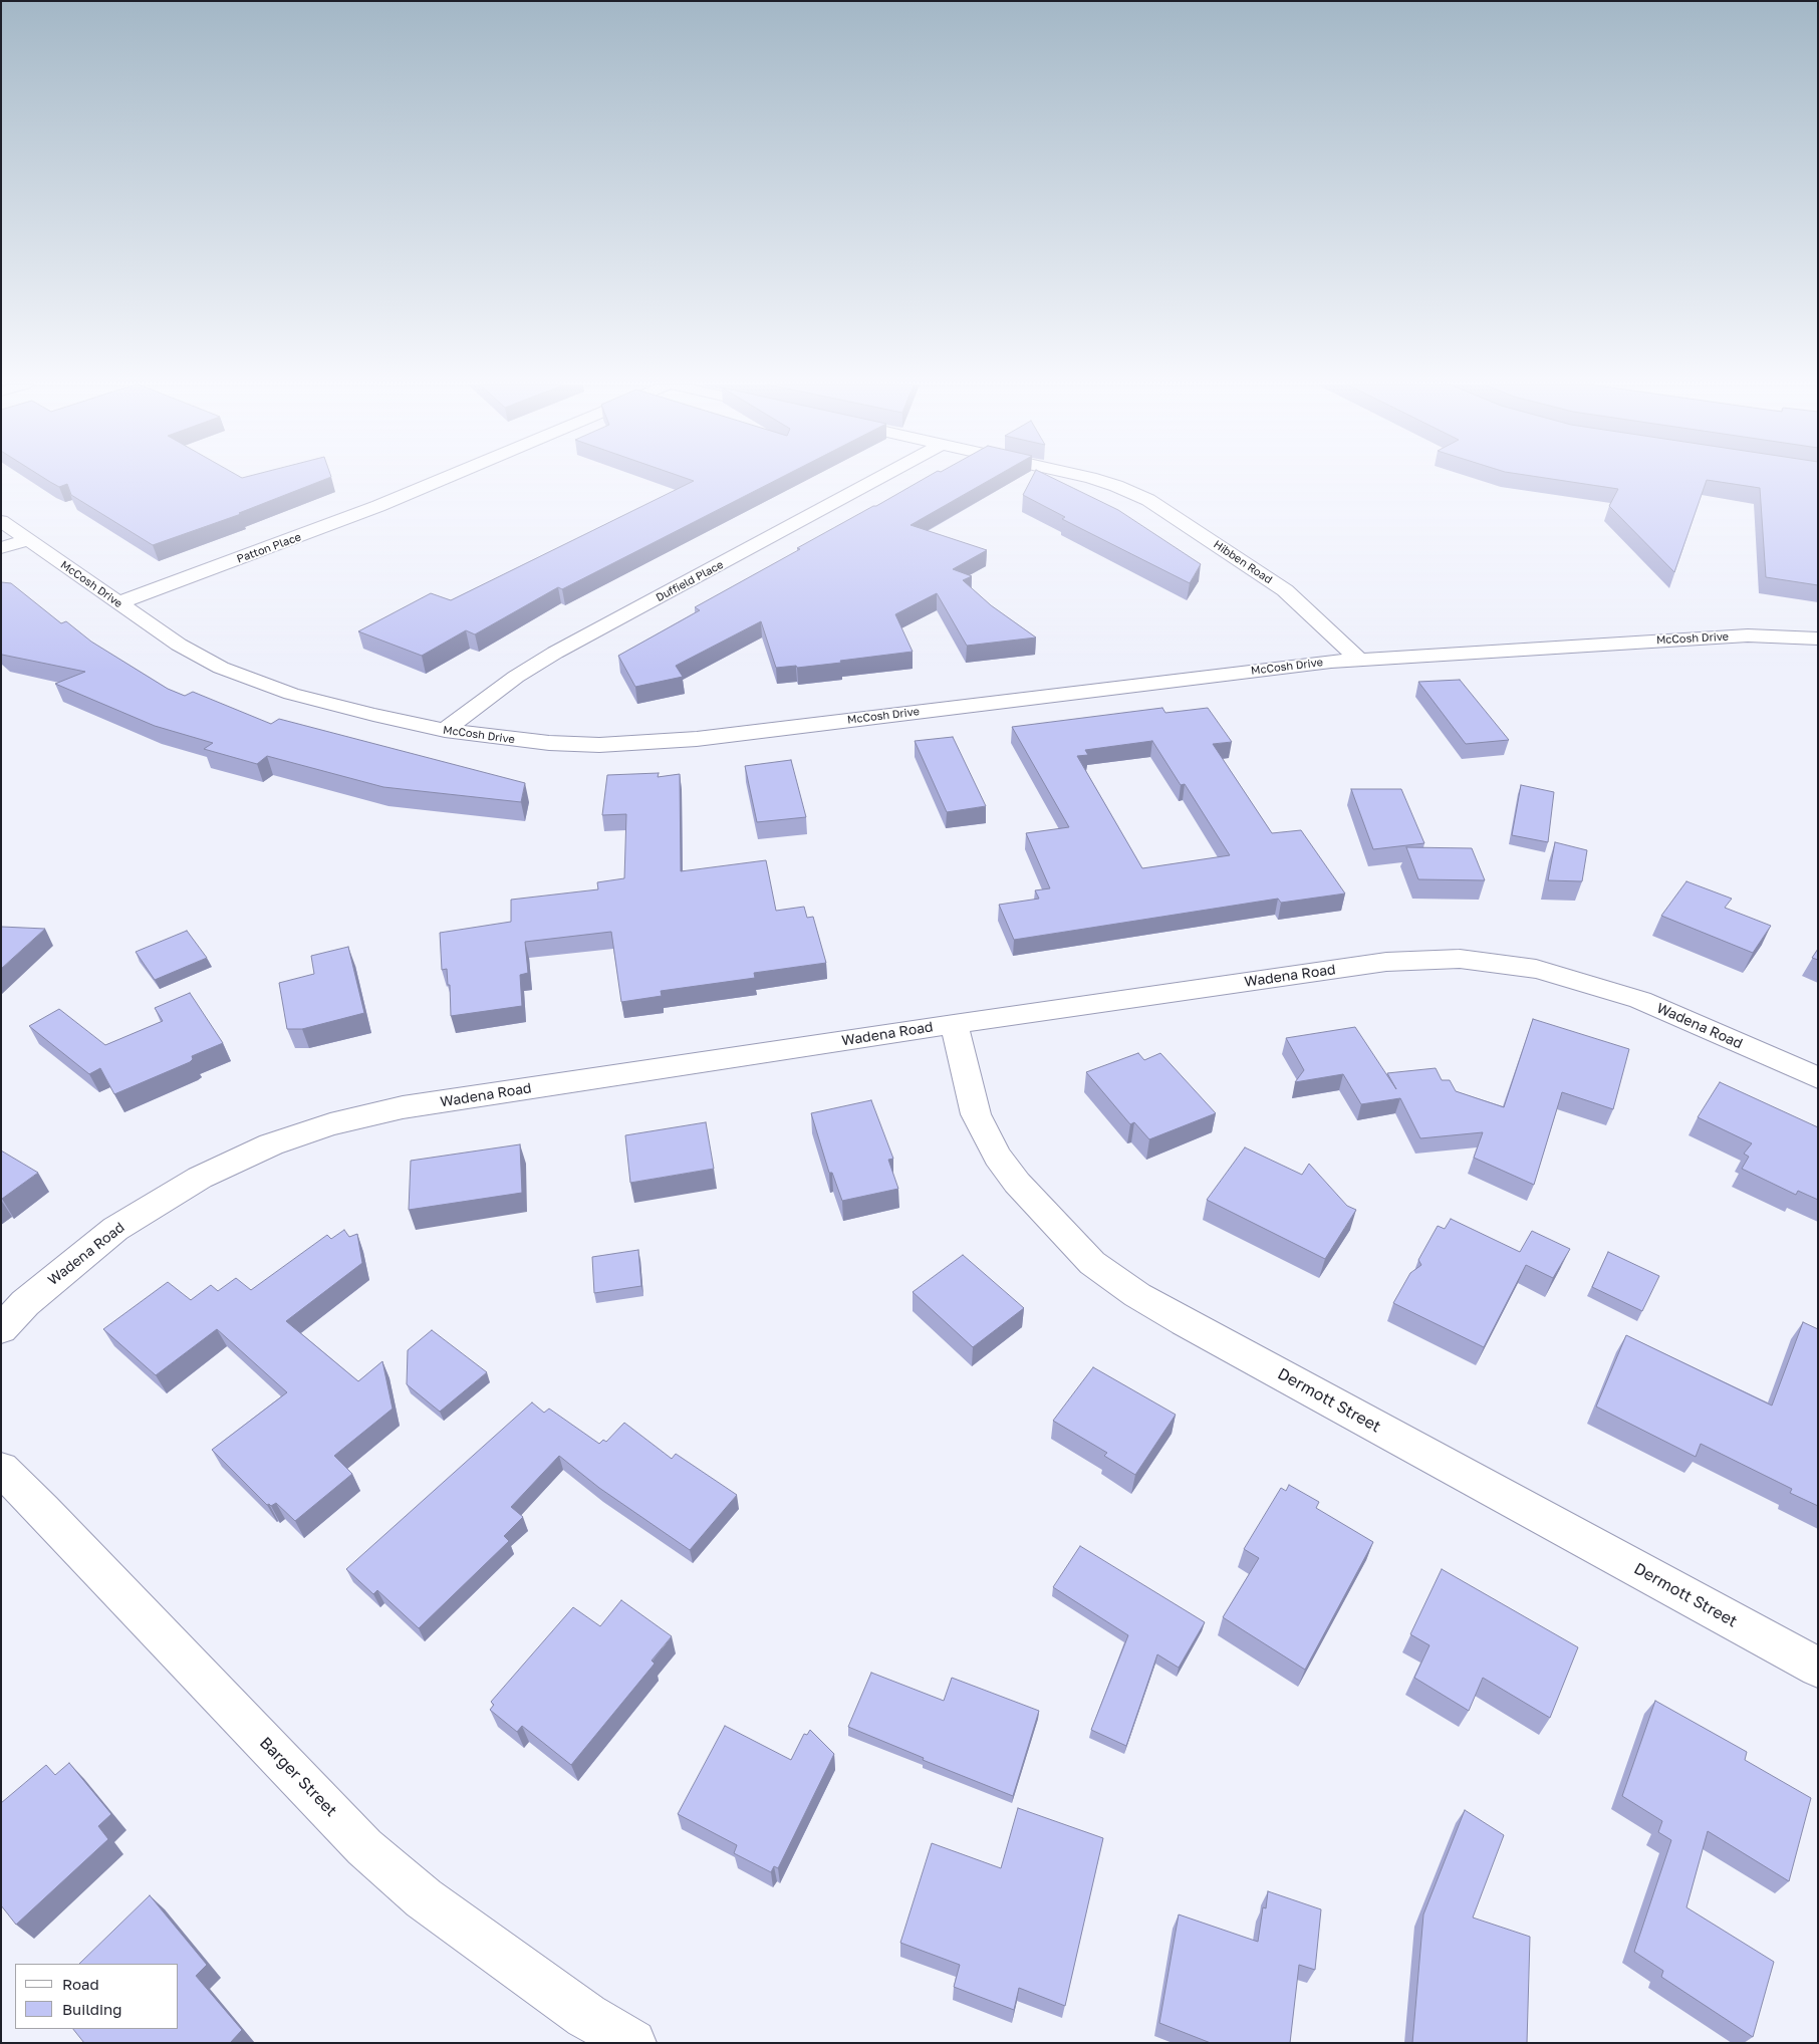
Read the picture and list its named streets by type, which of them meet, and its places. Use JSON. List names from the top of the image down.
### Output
{
  "streets": {
    "street": [
      "Patton Place",
      "Hibben Road",
      "Duffield Place",
      "McCosh Drive",
      "Wadena Road",
      "Dermott Street",
      "Barger Street"
    ]
  },
  "crossings": [
    ["Patton Place", "McCosh Drive"],
    ["Hibben Road", "McCosh Drive"],
    ["Duffield Place", "McCosh Drive"],
    ["Wadena Road", "Dermott Street"]
  ],
  "legend": ["Road", "Building"]
}
